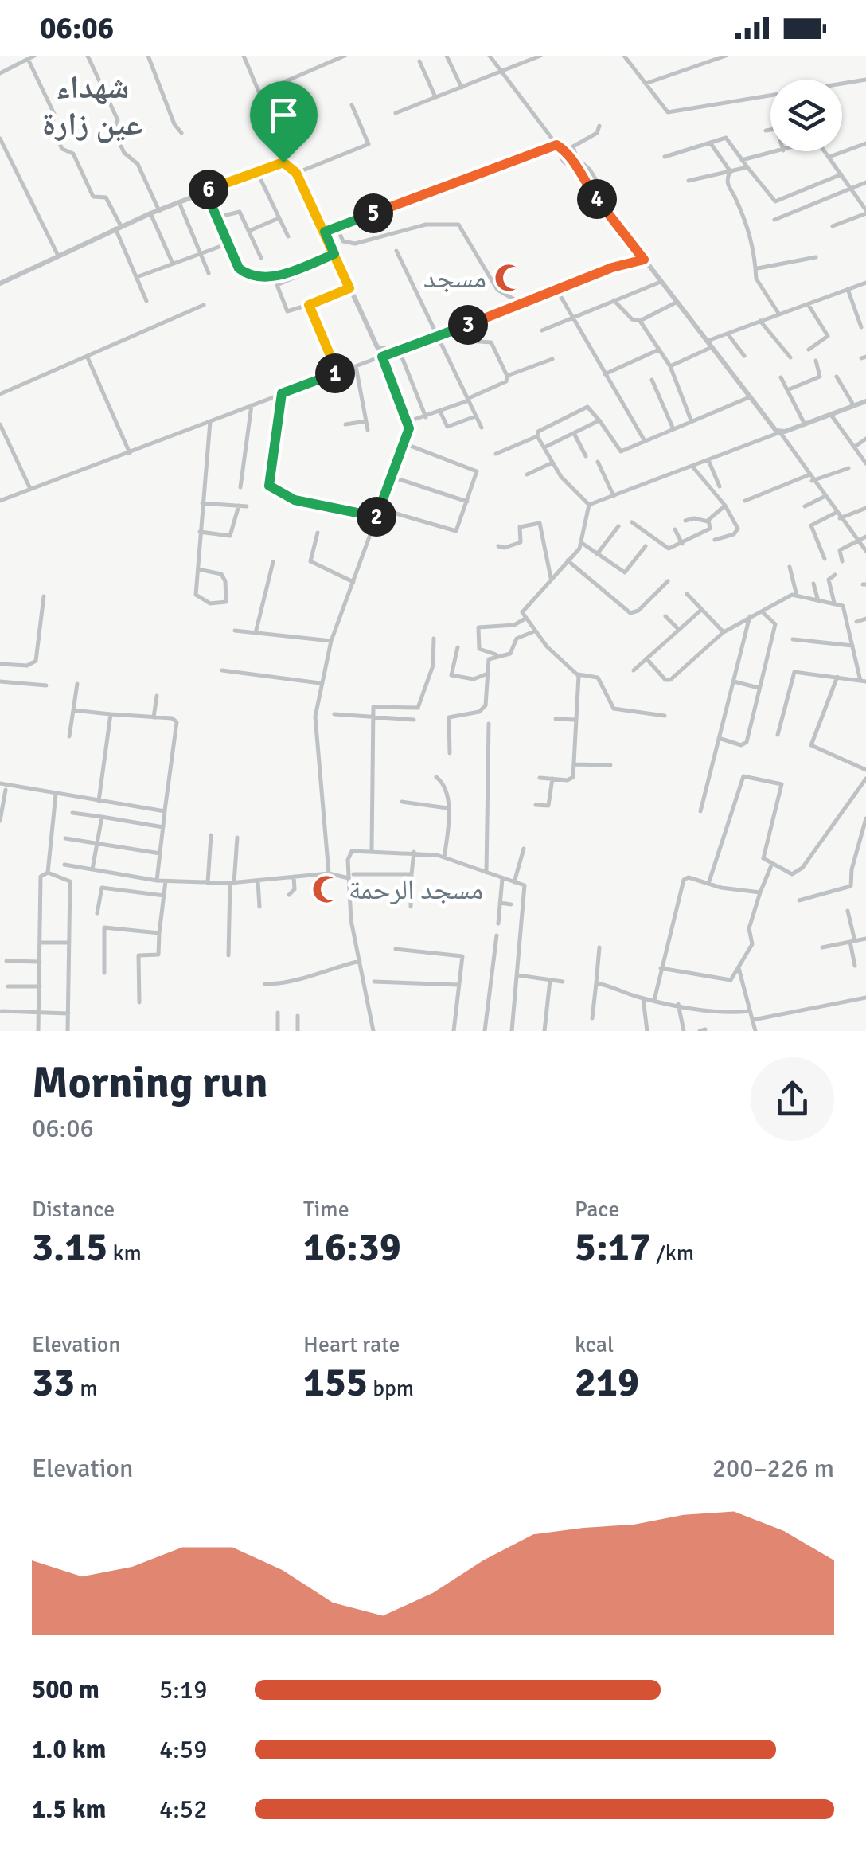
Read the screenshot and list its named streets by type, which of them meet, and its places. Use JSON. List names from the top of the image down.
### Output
{
  "districts": ["شهداء عين زارة"],
  "places": {
    "mosque": ["مسجد", "مسجد الرحمة"]
  },
  "page": {
    "status": "06:06",
    "pins": [
      "6",
      "4",
      "5",
      "3",
      "1",
      "2"
    ],
    "heading": ["Morning run", "06:06"],
    "stats": [
      ["Distance", "3.15 km"],
      ["Time", "16:39"],
      ["Pace", "5:17 /km"],
      ["Elevation", "33 m"],
      ["Heart rate", "155 bpm"],
      ["kcal", "219"]
    ],
    "chart": ["Elevation", "200–226 m"],
    "list": [
      {
        "name": "500 m",
        "note": "5:19"
      },
      {
        "name": "1.0 km",
        "note": "4:59"
      },
      {
        "name": "1.5 km",
        "note": "4:52"
      }
    ]
  }
}
